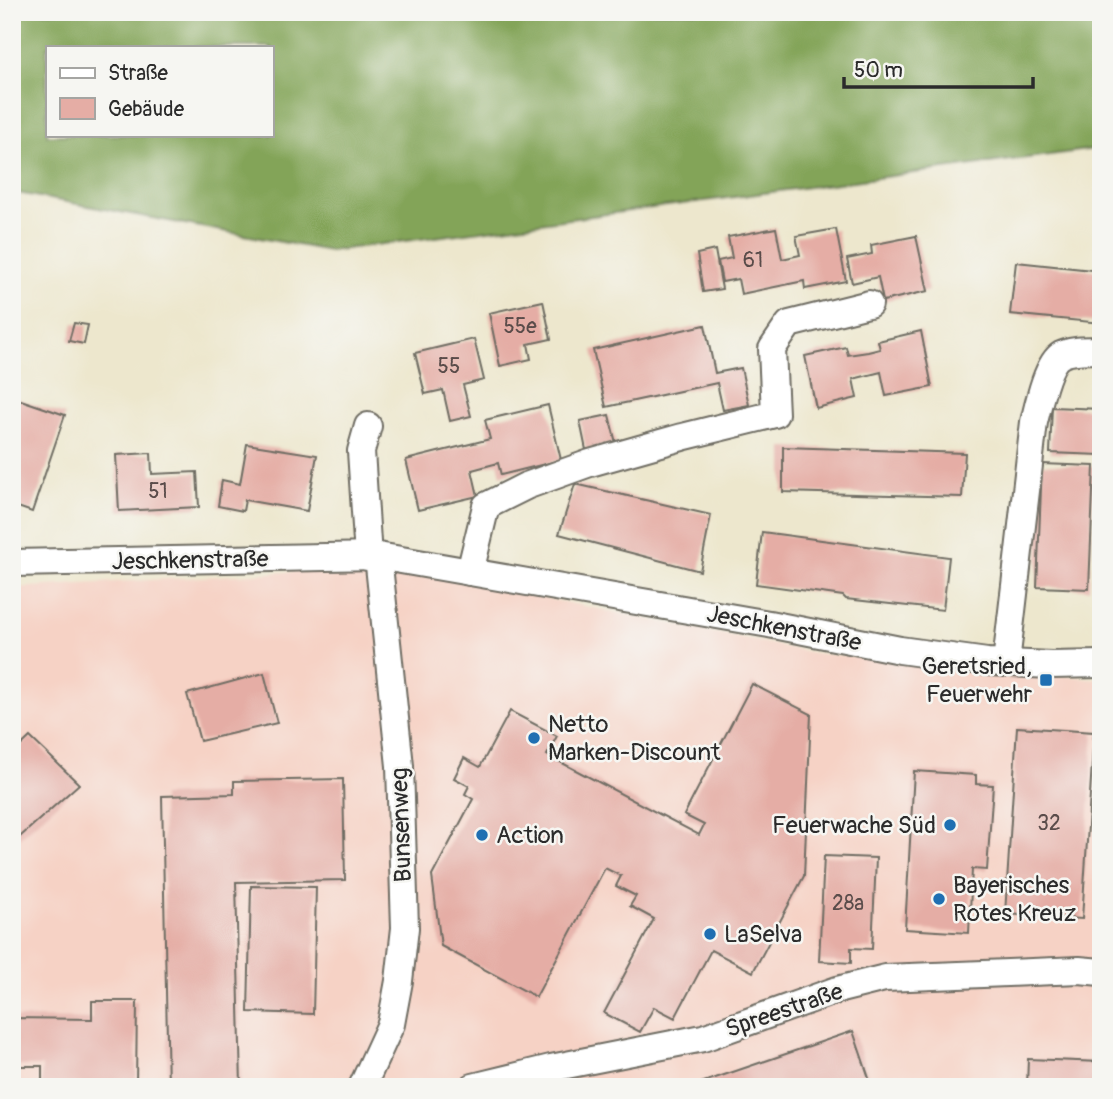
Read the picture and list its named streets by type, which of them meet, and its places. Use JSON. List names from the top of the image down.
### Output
{
  "streets": {
    "street": ["Jeschkenstraße", "Bunsenweg", "Spreestraße"]
  },
  "crossings": [
    ["Jeschkenstraße", "Bunsenweg"]
  ],
  "places": {
    "transit": ["Geretsried, Feuerwehr"],
    "other": [
      "Netto Marken-Discount",
      "Feuerwache Süd",
      "Action",
      "Bayerisches Rotes Kreuz",
      "LaSelva"
    ]
  },
  "house_numbers": [
    "61",
    "55e",
    "55",
    "51",
    "32",
    "28a"
  ],
  "legend": ["Straße", "Gebäude"],
  "scale_bar": "50 m"
}
